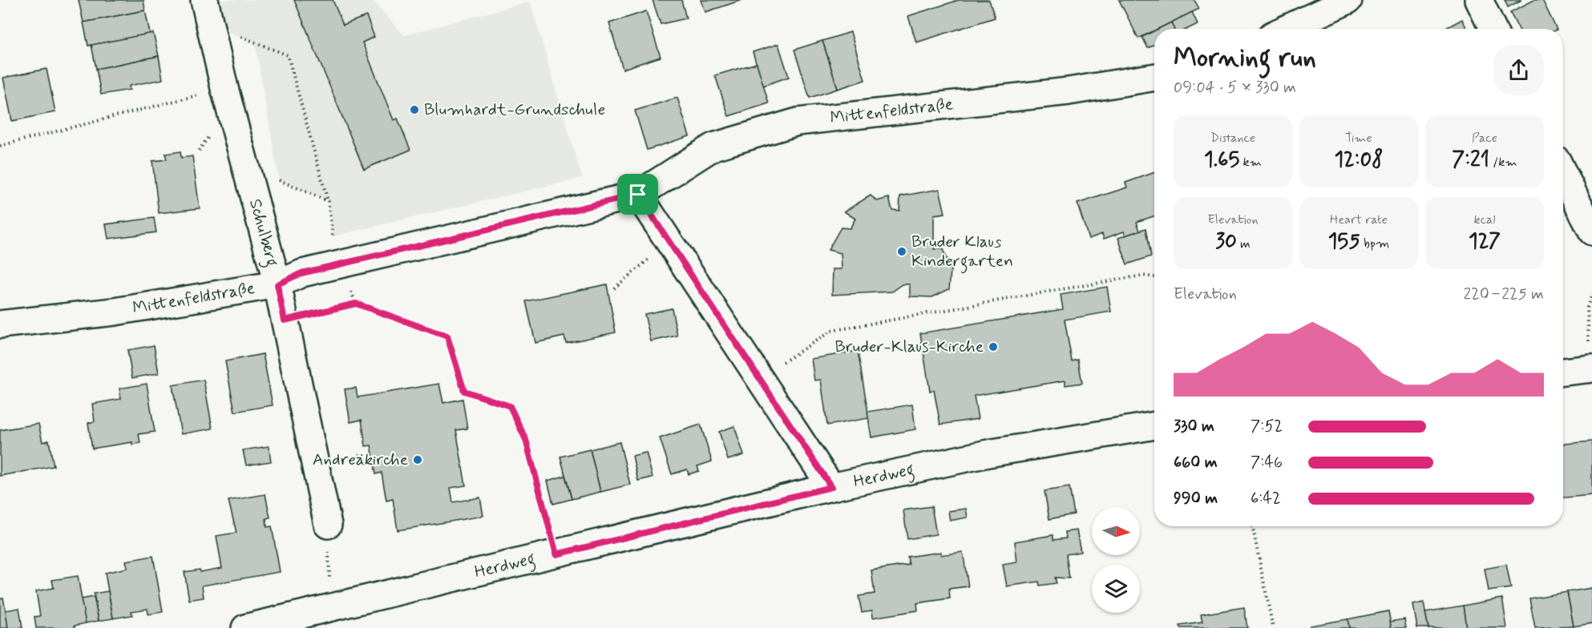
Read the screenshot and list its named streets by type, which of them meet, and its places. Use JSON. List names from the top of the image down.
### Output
{
  "streets": {
    "street": ["Mittenfeldstraße", "Schulberg", "Herdweg"]
  },
  "crossings": [
    ["Mittenfeldstraße", "Schulberg"]
  ],
  "places": [
    "Blumhardt-Grundschule",
    "Bruder Klaus Kindergarten",
    "Bruder-Klaus-Kirche",
    "Andreäkirche"
  ],
  "north": "right",
  "page": {
    "heading": ["Morning run", "09:04 · 5 × 330 m"],
    "stats": [
      ["Distance", "1.65 km"],
      ["Time", "12:08"],
      ["Pace", "7:21 /km"],
      ["Elevation", "30 m"],
      ["Heart rate", "155 bpm"],
      ["kcal", "127"]
    ],
    "chart": ["Elevation", "220–225 m"],
    "list": [
      {
        "name": "330 m",
        "note": "7:52"
      },
      {
        "name": "660 m",
        "note": "7:46"
      },
      {
        "name": "990 m",
        "note": "6:42"
      }
    ]
  }
}
